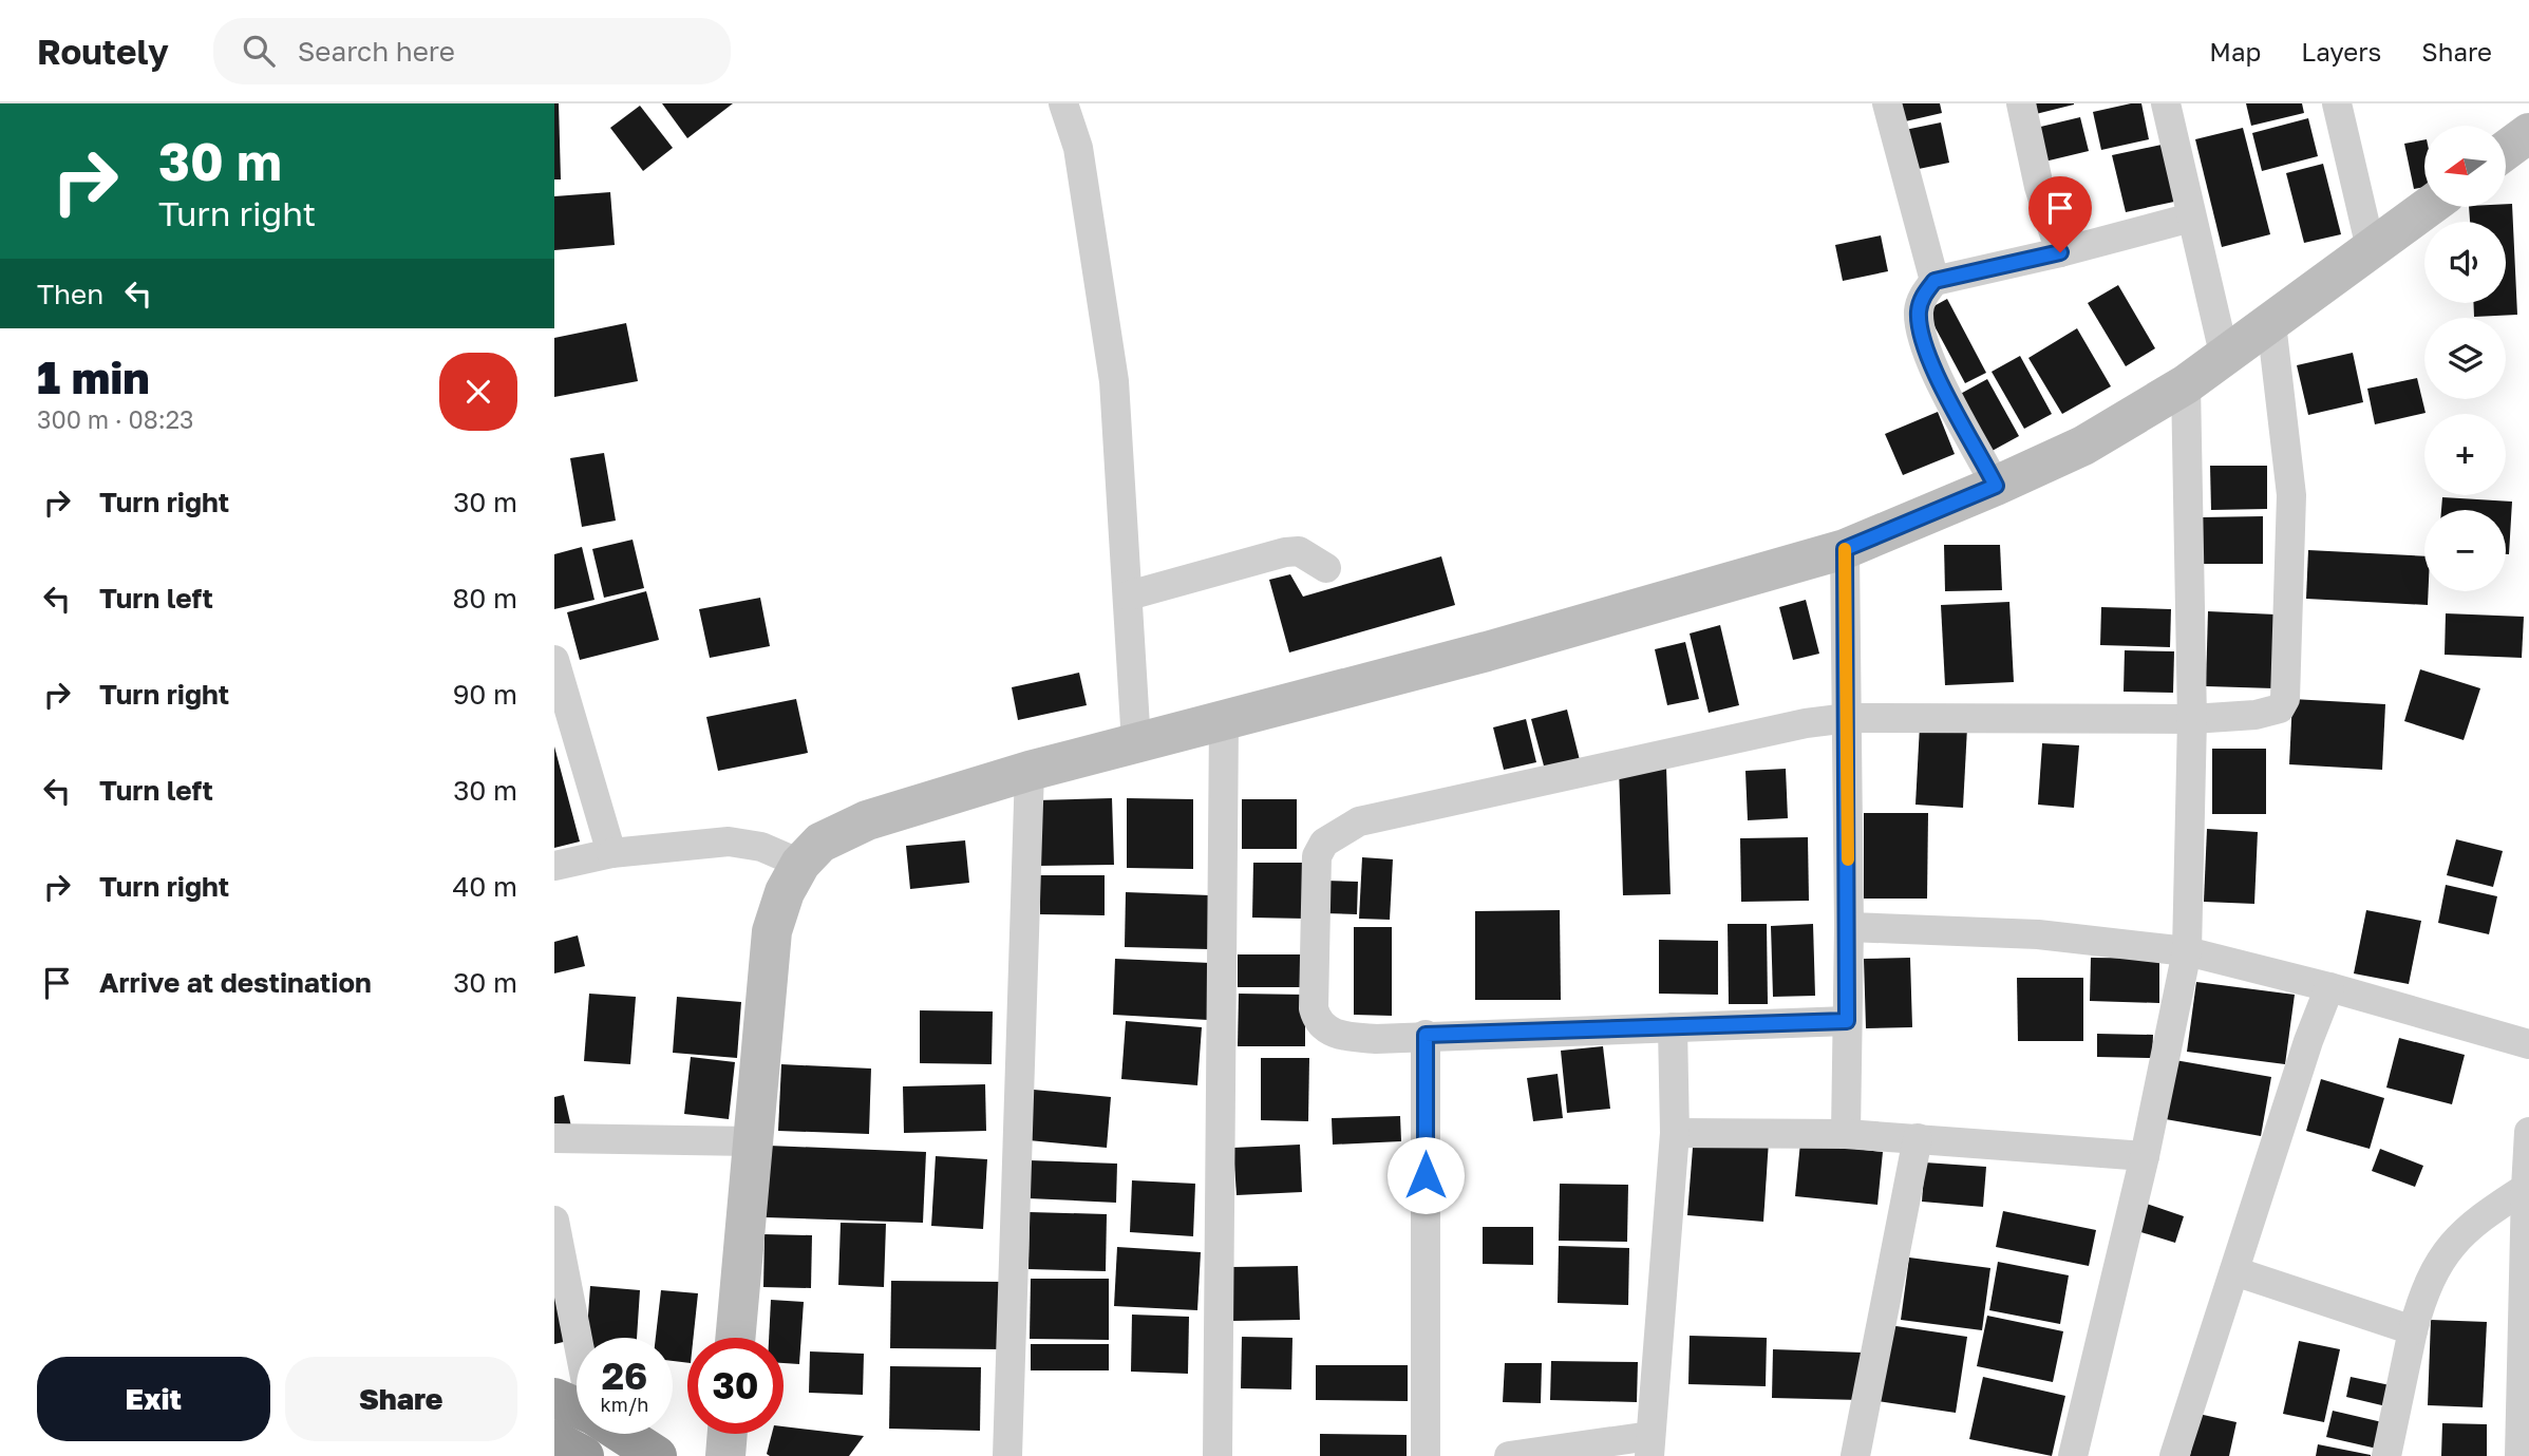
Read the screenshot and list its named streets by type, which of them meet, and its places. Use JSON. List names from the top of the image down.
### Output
{
  "north": "left",
  "page": {
    "header": "Routely",
    "search": "Search here",
    "nav": ["Map", "Layers", "Share"],
    "turn": ["30 m", "Turn right"],
    "map_buttons": ["+", "−"],
    "then": "Then",
    "heading": ["1 min", "300 m · 08:23"],
    "list": [
      {
        "name": "Turn right",
        "value": "30 m"
      },
      {
        "name": "Turn left",
        "value": "80 m"
      },
      {
        "name": "Turn right",
        "value": "90 m"
      },
      {
        "name": "Turn left",
        "value": "30 m"
      },
      {
        "name": "Turn right",
        "value": "40 m"
      },
      {
        "name": "Arrive at destination",
        "value": "30 m"
      }
    ],
    "speed": "26 km/h",
    "limit": "30",
    "buttons": ["Exit", "Share"]
  }
}
